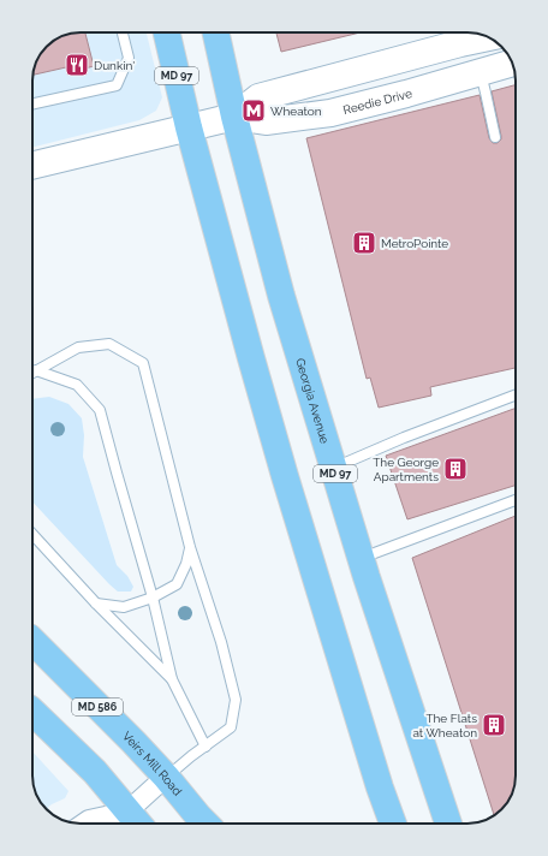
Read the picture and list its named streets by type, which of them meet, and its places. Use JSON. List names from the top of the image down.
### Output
{
  "streets": {
    "main road": [
      "MD 97",
      "Georgia Avenue",
      "MD 586",
      "Veirs Mill Road"
    ],
    "street": ["Reedie Drive"]
  },
  "crossings": [
    ["MD 97", "Reedie Drive"],
    ["Reedie Drive", "Georgia Avenue"]
  ],
  "places": {
    "restaurant": ["Dunkin'"],
    "metro station": ["Wheaton"],
    "building": ["MetroPointe", "The George Apartments", "The Flats at Wheaton"]
  }
}
